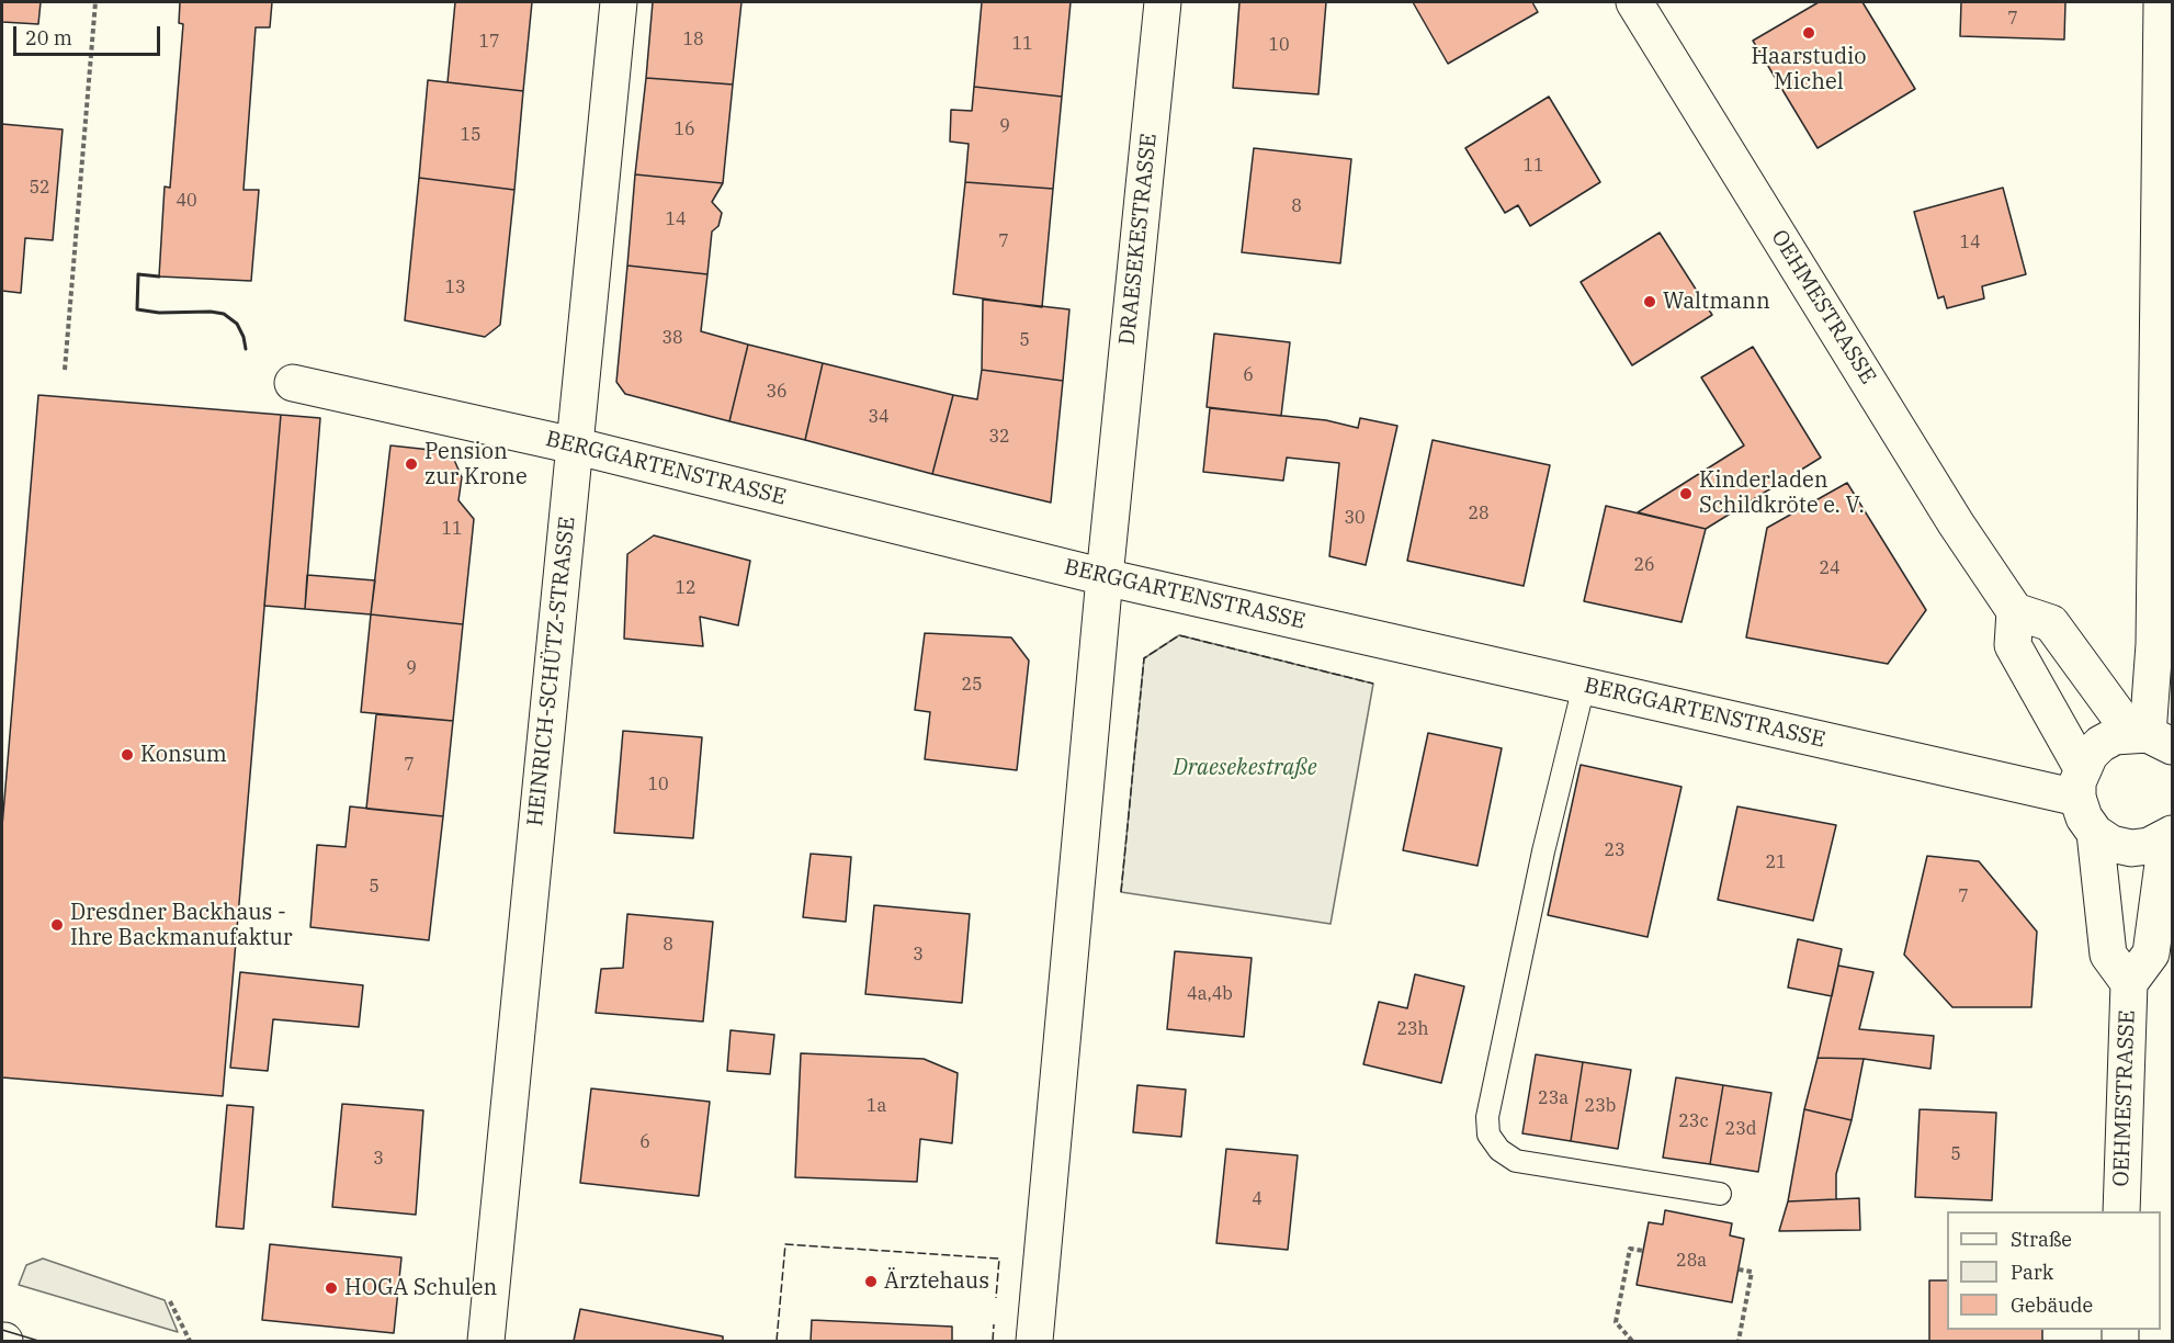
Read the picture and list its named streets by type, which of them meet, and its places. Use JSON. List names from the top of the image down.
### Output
{
  "streets": {
    "street": [
      "DRAESEKESTRASSE",
      "OEHMESTRASSE",
      "BERGGARTENSTRASSE",
      "HEINRICH-SCHÜTZ-STRASSE"
    ]
  },
  "crossings": [
    ["DRAESEKESTRASSE", "BERGGARTENSTRASSE"],
    ["OEHMESTRASSE", "BERGGARTENSTRASSE"],
    ["BERGGARTENSTRASSE", "HEINRICH-SCHÜTZ-STRASSE"]
  ],
  "parks": ["Draesekestraße"],
  "places": [
    "Haarstudio Michel",
    "Waltmann",
    "Pension zur Krone",
    "Kinderladen Schildkröte e. V.",
    "Konsum",
    "Dresdner Backhaus - Ihre Backmanufaktur",
    "Ärztehaus",
    "HOGA Schulen"
  ],
  "house_numbers": [
    "7",
    "18",
    "17",
    "11",
    "10",
    "9",
    "16",
    "15",
    "11",
    "52",
    "40",
    "8",
    "14",
    "7",
    "14",
    "13",
    "38",
    "5",
    "6",
    "36",
    "34",
    "32",
    "28",
    "30",
    "11",
    "26",
    "24",
    "12",
    "9",
    "25",
    "7",
    "10",
    "23",
    "21",
    "5",
    "7",
    "8",
    "3",
    "4a,4b",
    "23h",
    "23a",
    "1a",
    "23b",
    "23c",
    "23d",
    "6",
    "5",
    "3",
    "4",
    "28a"
  ],
  "legend": ["Straße", "Park", "Gebäude"],
  "scale_bar": "20 m"
}
